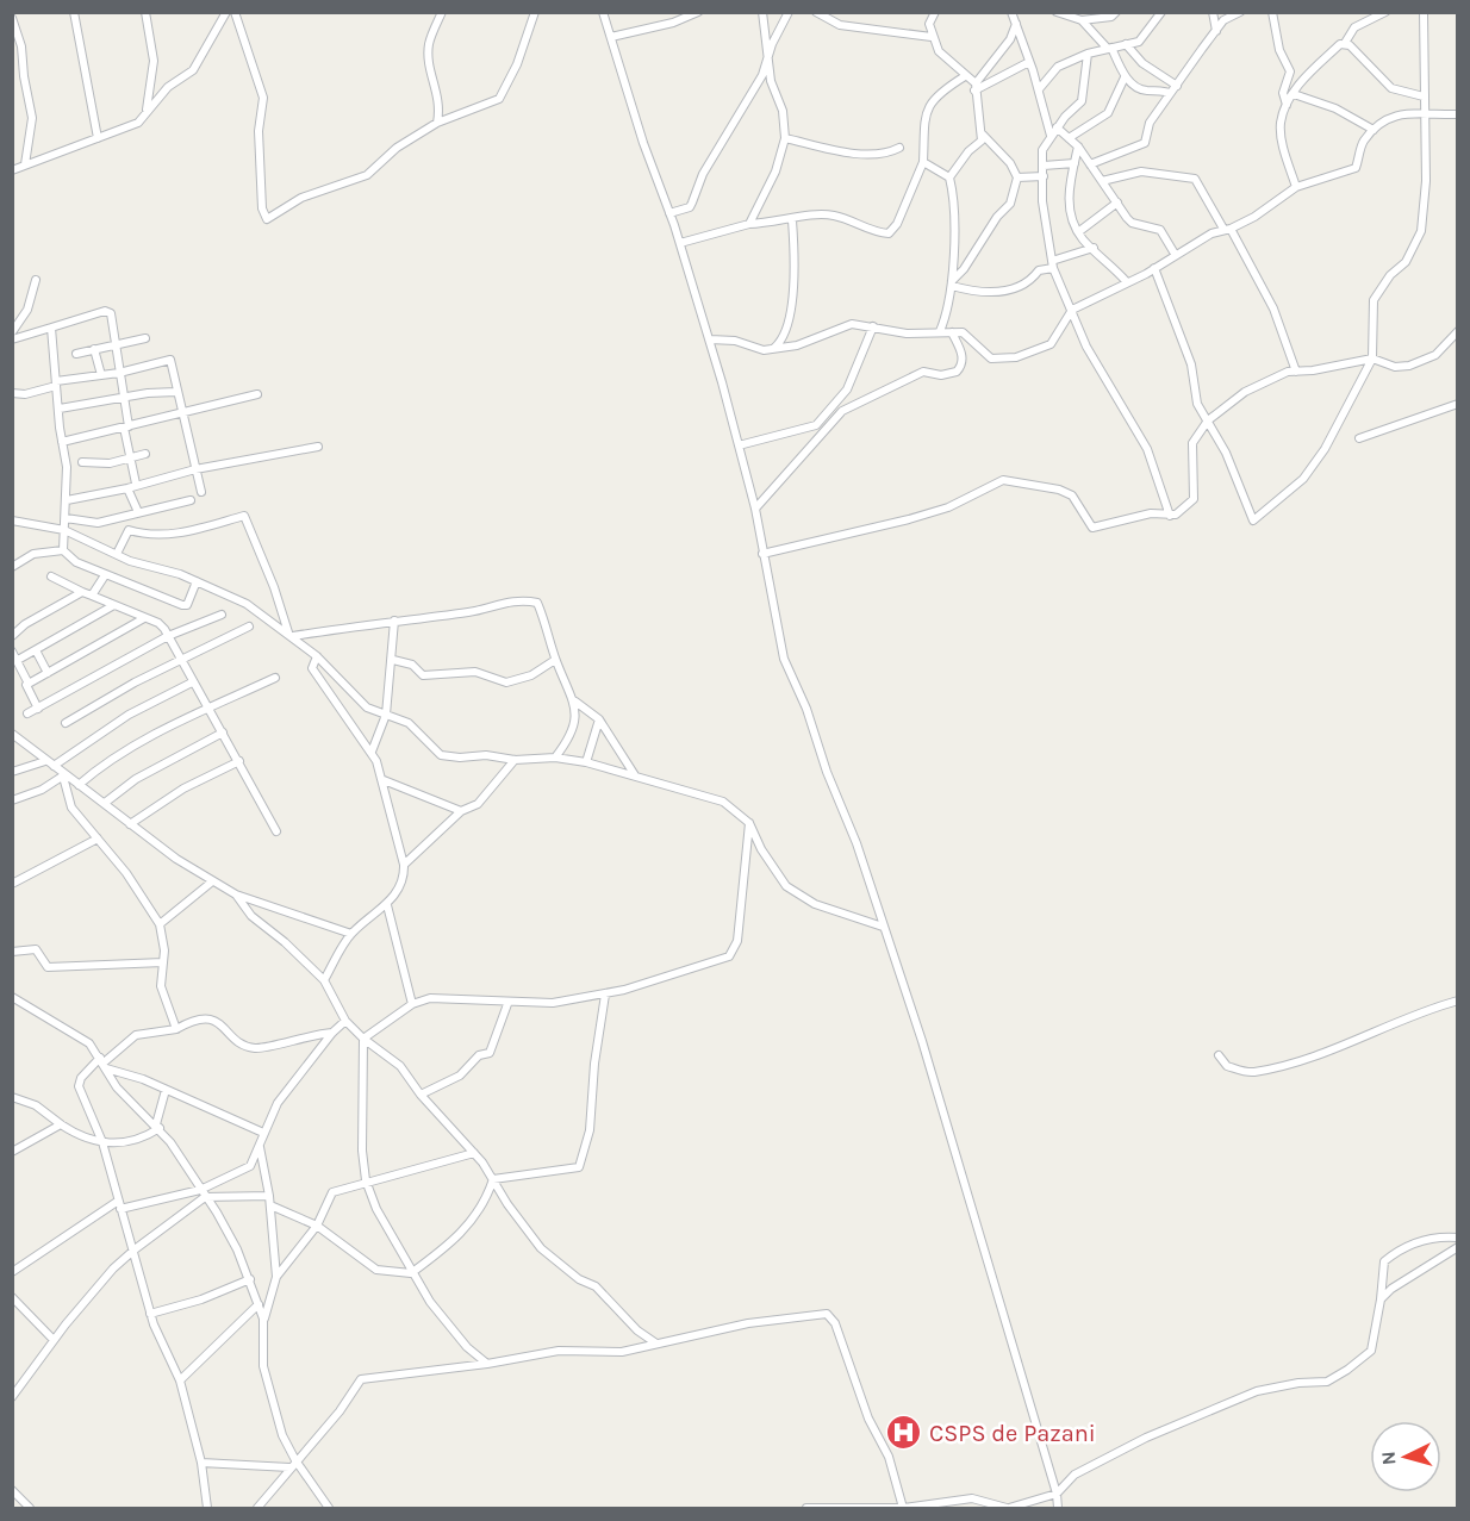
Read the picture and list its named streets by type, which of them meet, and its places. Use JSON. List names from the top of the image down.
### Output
{
  "places": {
    "hospital": ["CSPS de Pazani"]
  },
  "north": "left"
}
